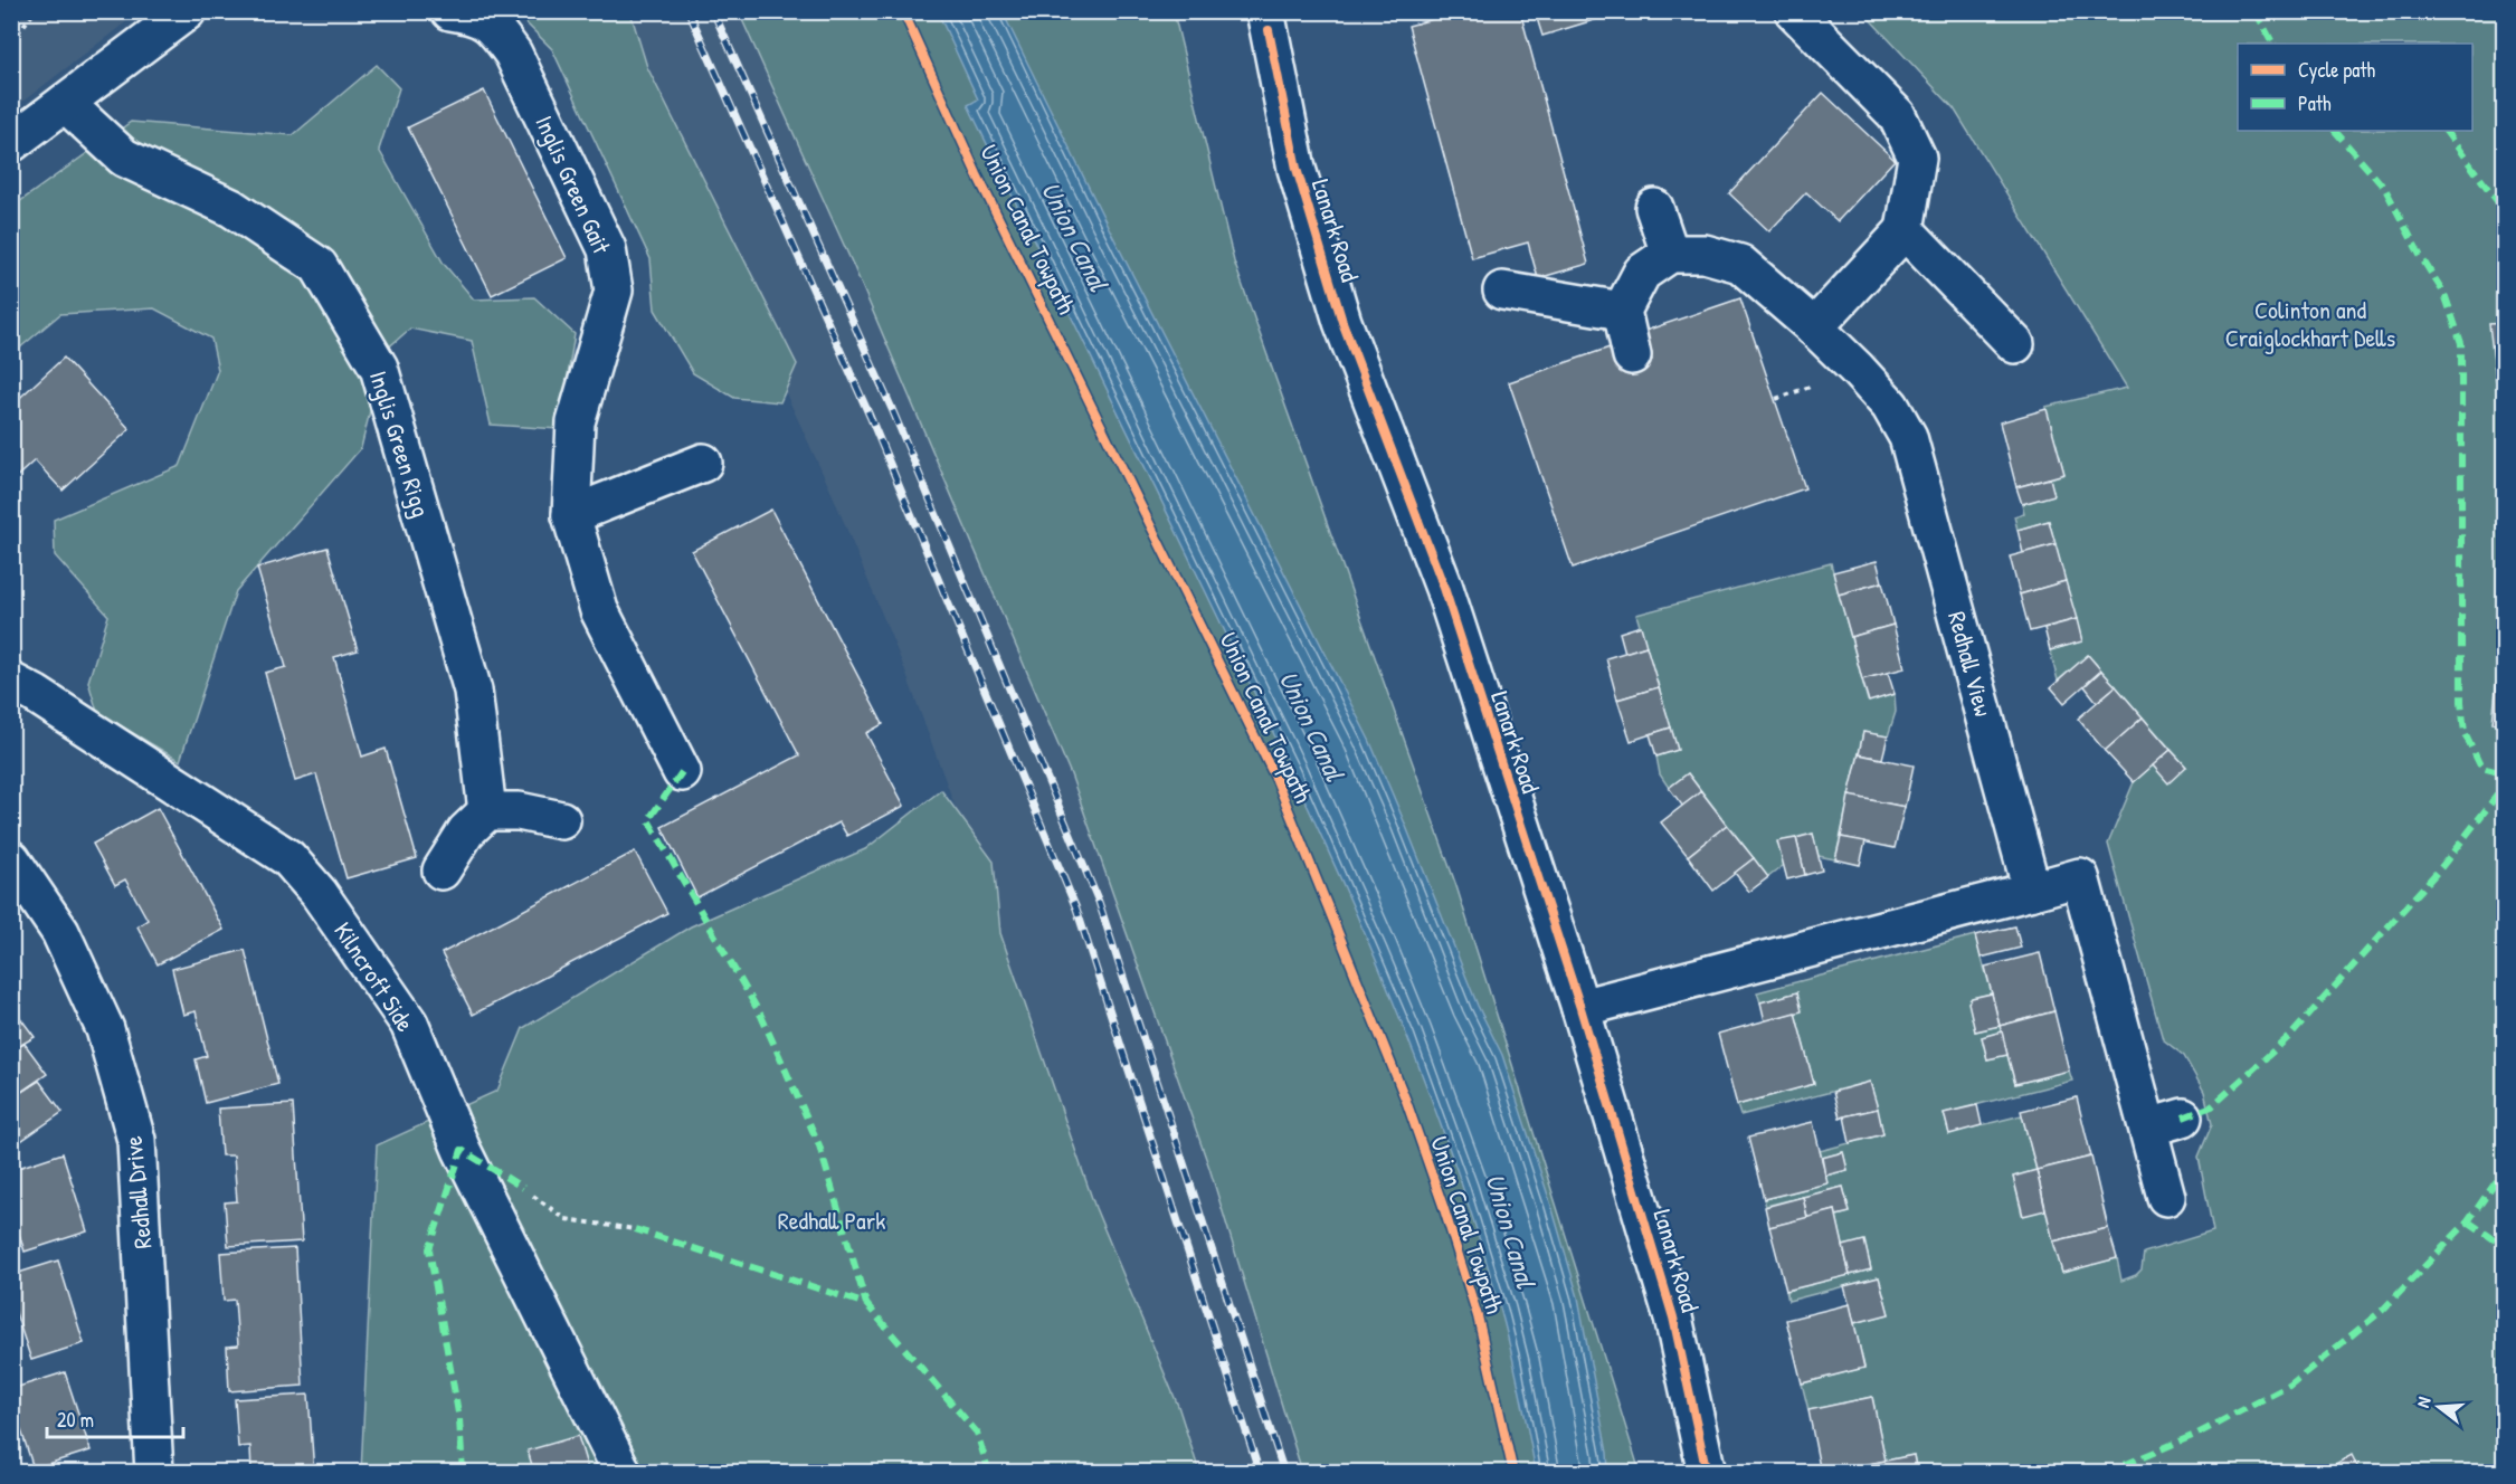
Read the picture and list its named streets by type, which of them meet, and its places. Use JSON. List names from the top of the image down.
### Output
{
  "streets": {
    "street": [
      "Inglis Green Gait",
      "Lanark Road",
      "Inglis Green Rigg",
      "Redhall View",
      "Kilncroft Side",
      "Redhall Drive"
    ],
    "cycle path": ["Union Canal Towpath"]
  },
  "water": ["Union Canal"],
  "parks": ["Colinton and Craiglockhart Dells", "Redhall Park"],
  "legend": ["Cycle path", "Path"],
  "scale_bar": "20 m",
  "north": "left"
}
